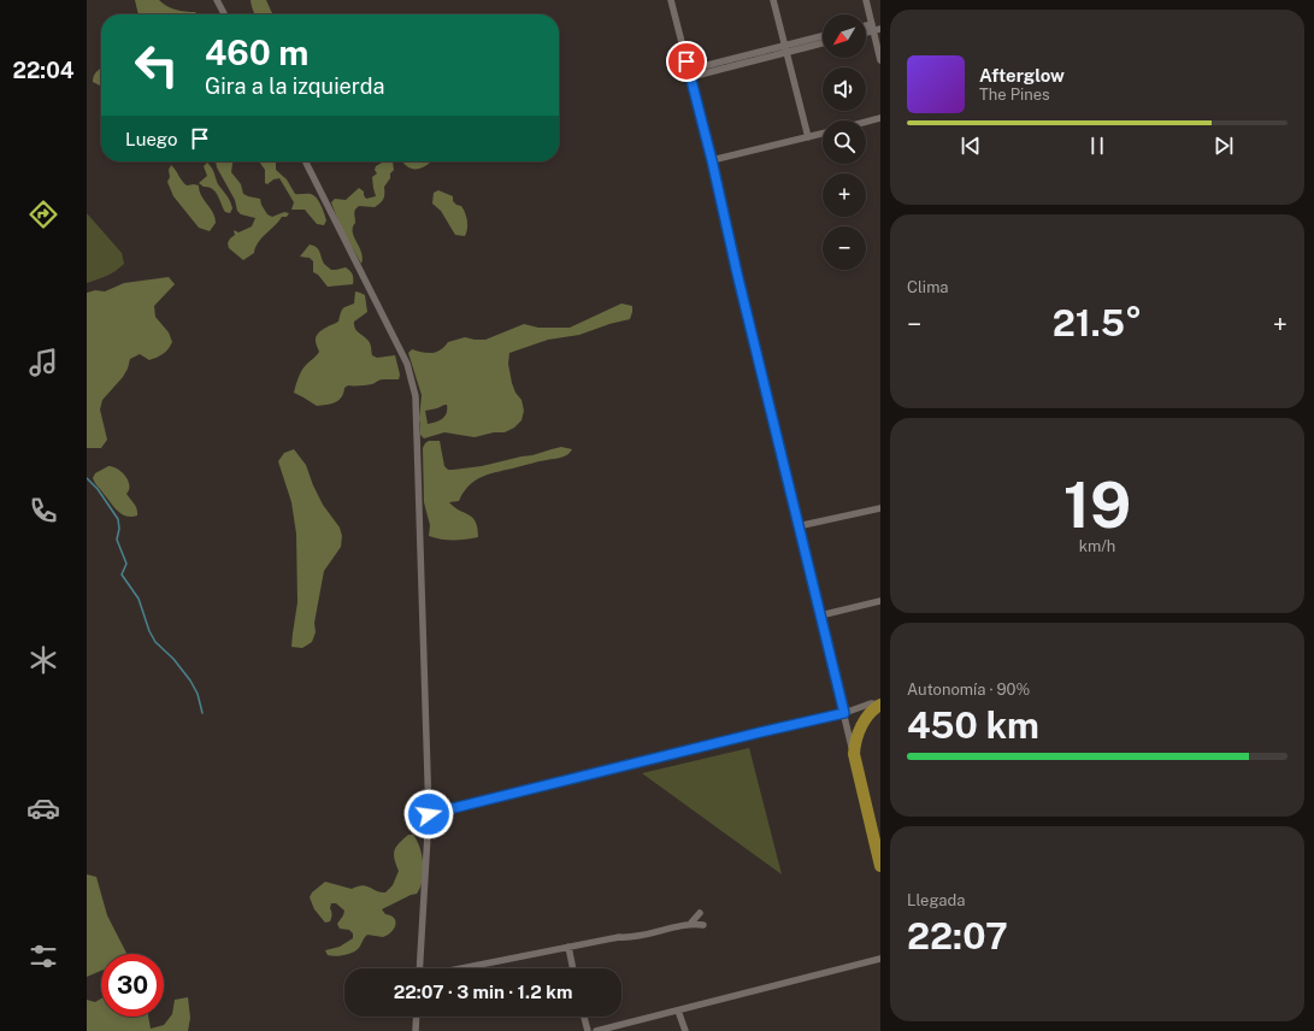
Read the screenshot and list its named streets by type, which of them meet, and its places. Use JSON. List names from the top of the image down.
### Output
{
  "north": "bottom left",
  "page": {
    "tabs": "22:04",
    "map_buttons": ["+", "−"],
    "turn": ["460 m", "Gira a la izquierda"],
    "song": ["Afterglow", "The Pines"],
    "then": "Luego",
    "tile": [
      "Clima",
      ["19", "km/h"],
      ["Autonomía · 90%", "450 km"],
      ["Llegada", "22:07"]
    ],
    "heat": ["−", "21.5°", "+"],
    "limit": "30",
    "trip": "22:07 · 3 min · 1.2 km"
  }
}
